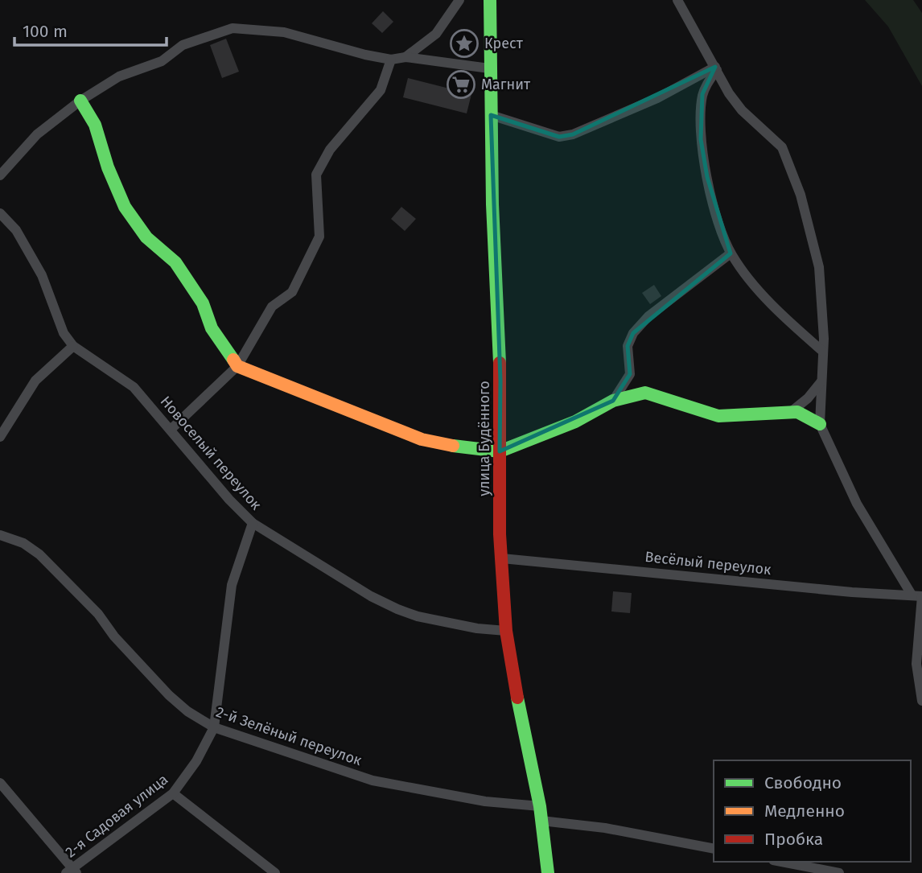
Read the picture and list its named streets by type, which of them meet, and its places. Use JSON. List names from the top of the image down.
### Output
{
  "streets": {
    "street": [
      "улица Будённого",
      "Новоселый переулок",
      "Весёлый переулок",
      "2-й Зелёный переулок",
      "2-я Садовая улица"
    ]
  },
  "crossings": [
    ["улица Будённого", "Новоселый переулок"],
    ["улица Будённого", "Весёлый переулок"],
    ["улица Будённого", "2-й Зелёный переулок"],
    ["Новоселый переулок", "2-я Садовая улица"],
    ["2-й Зелёный переулок", "2-я Садовая улица"]
  ],
  "places": {
    "place": ["Крест"],
    "supermarket": ["Магнит"]
  },
  "legend": ["Свободно", "Медленно", "Пробка"],
  "scale_bar": "100 m"
}
